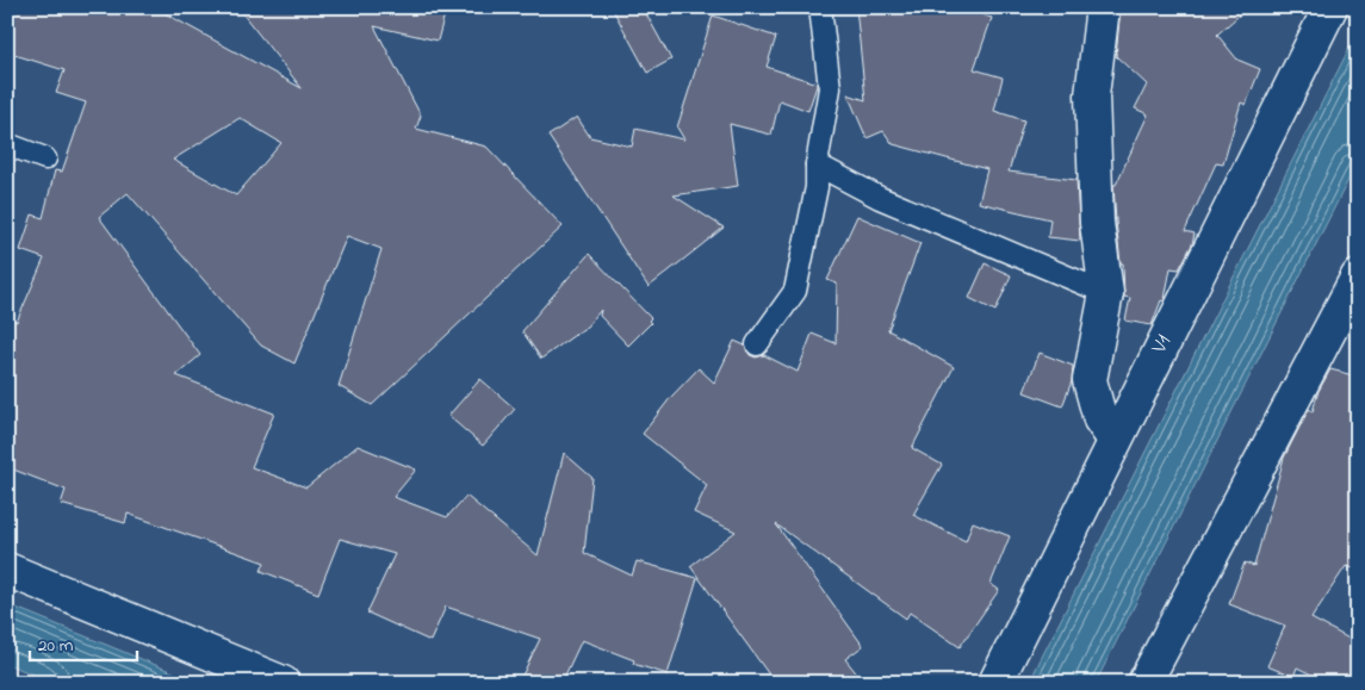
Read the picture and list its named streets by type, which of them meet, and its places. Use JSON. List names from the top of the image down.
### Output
{
  "streets": {
    "street": ["V1"]
  },
  "scale_bar": "20 m"
}
